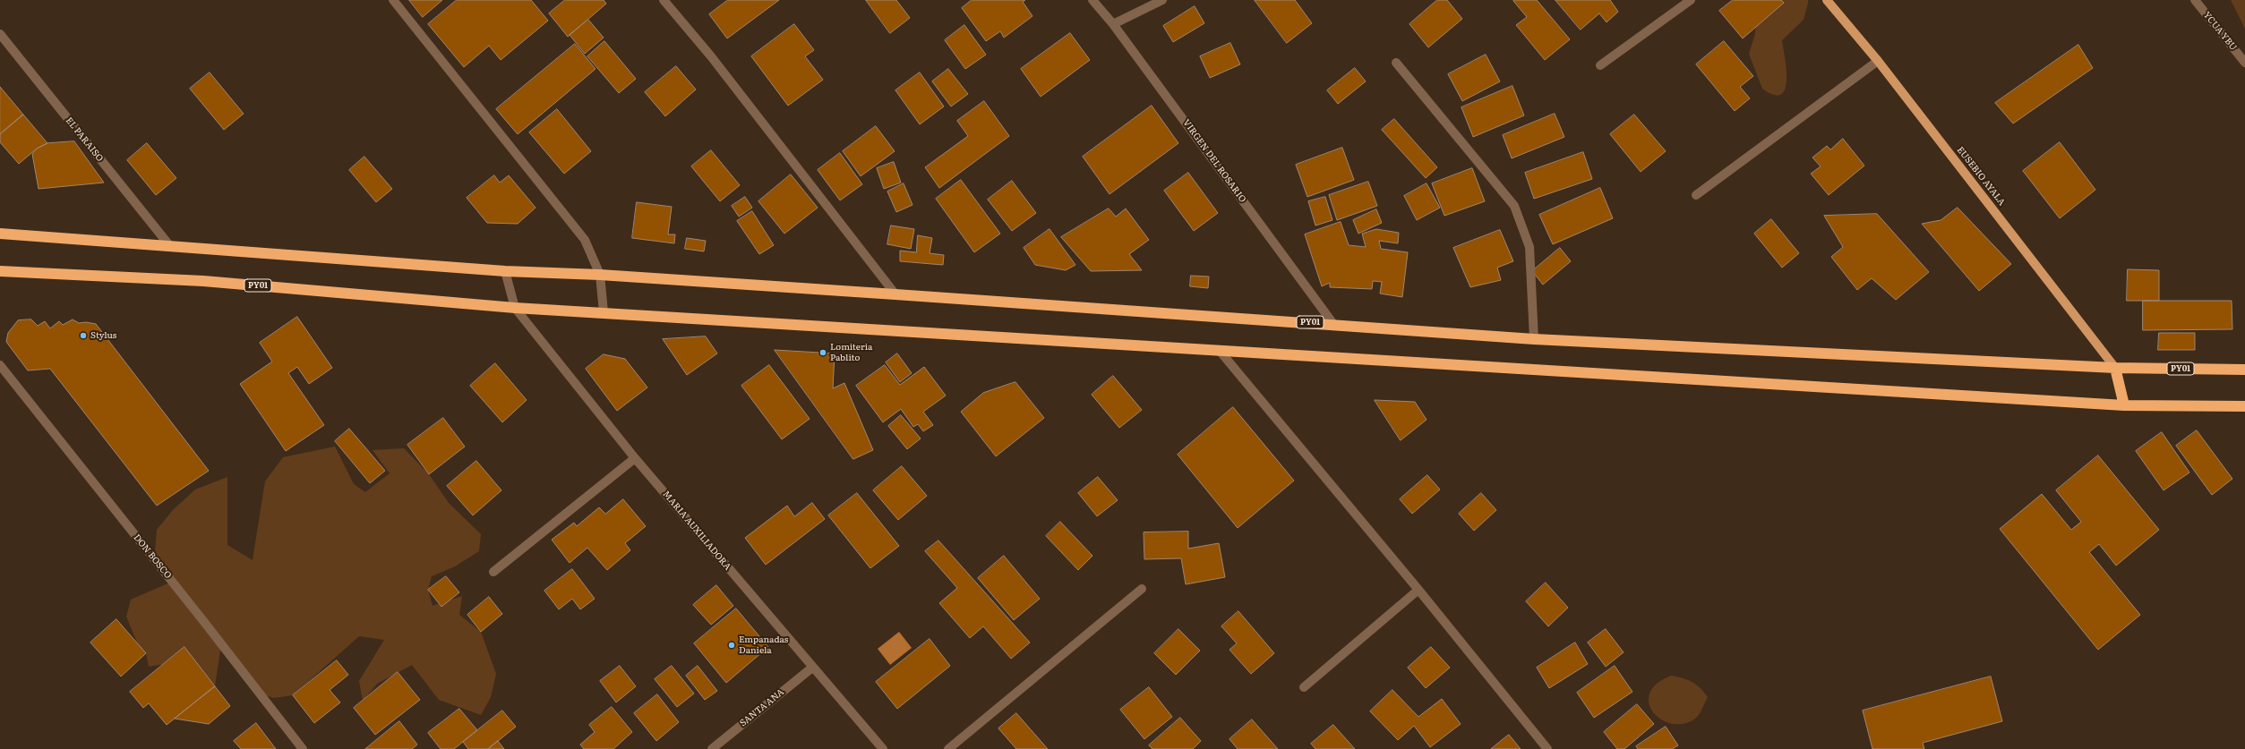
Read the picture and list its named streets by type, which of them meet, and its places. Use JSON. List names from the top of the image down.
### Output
{
  "streets": {
    "highway": ["PY01"],
    "main road": ["EUSEBIO AYALA"],
    "street": [
      "YCUA YBU",
      "EL PARAISO",
      "VIRGEN DEL ROSARIO",
      "MARIA AUXILIADORA",
      "DON BOSCO",
      "SANTA ANA"
    ]
  },
  "crossings": [
    ["EL PARAISO", "PY01"],
    ["VIRGEN DEL ROSARIO", "PY01"],
    ["EUSEBIO AYALA", "PY01"],
    ["PY01", "MARIA AUXILIADORA"],
    ["MARIA AUXILIADORA", "SANTA ANA"]
  ],
  "places": ["Stylus", "Lomiteria Pablito", "Empanadas Daniela"]
}
